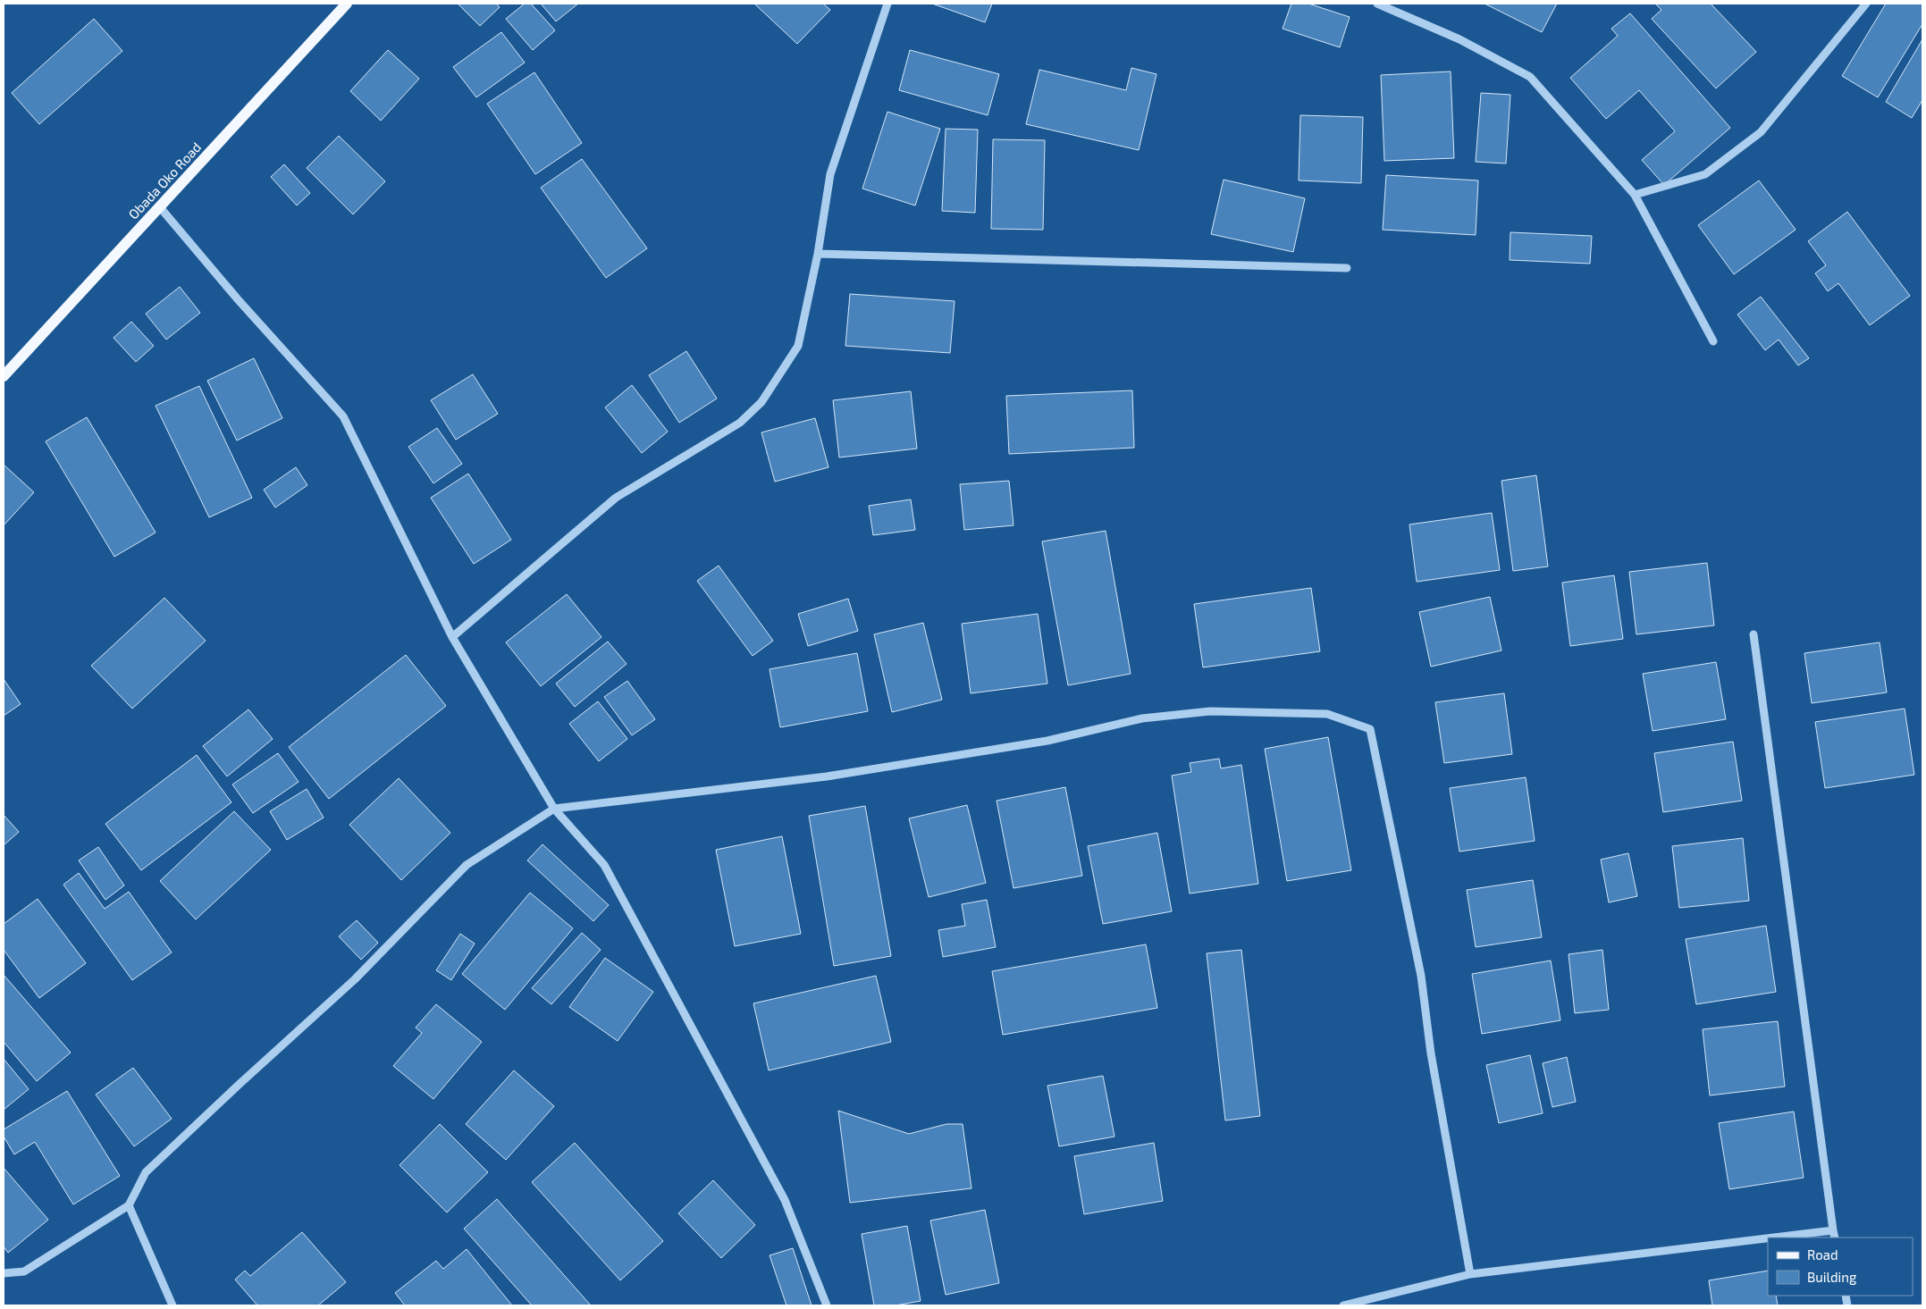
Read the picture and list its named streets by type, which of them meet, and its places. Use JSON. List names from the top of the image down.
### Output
{
  "streets": {
    "main road": ["Obada Oko Road"]
  },
  "legend": ["Road", "Building"]
}
